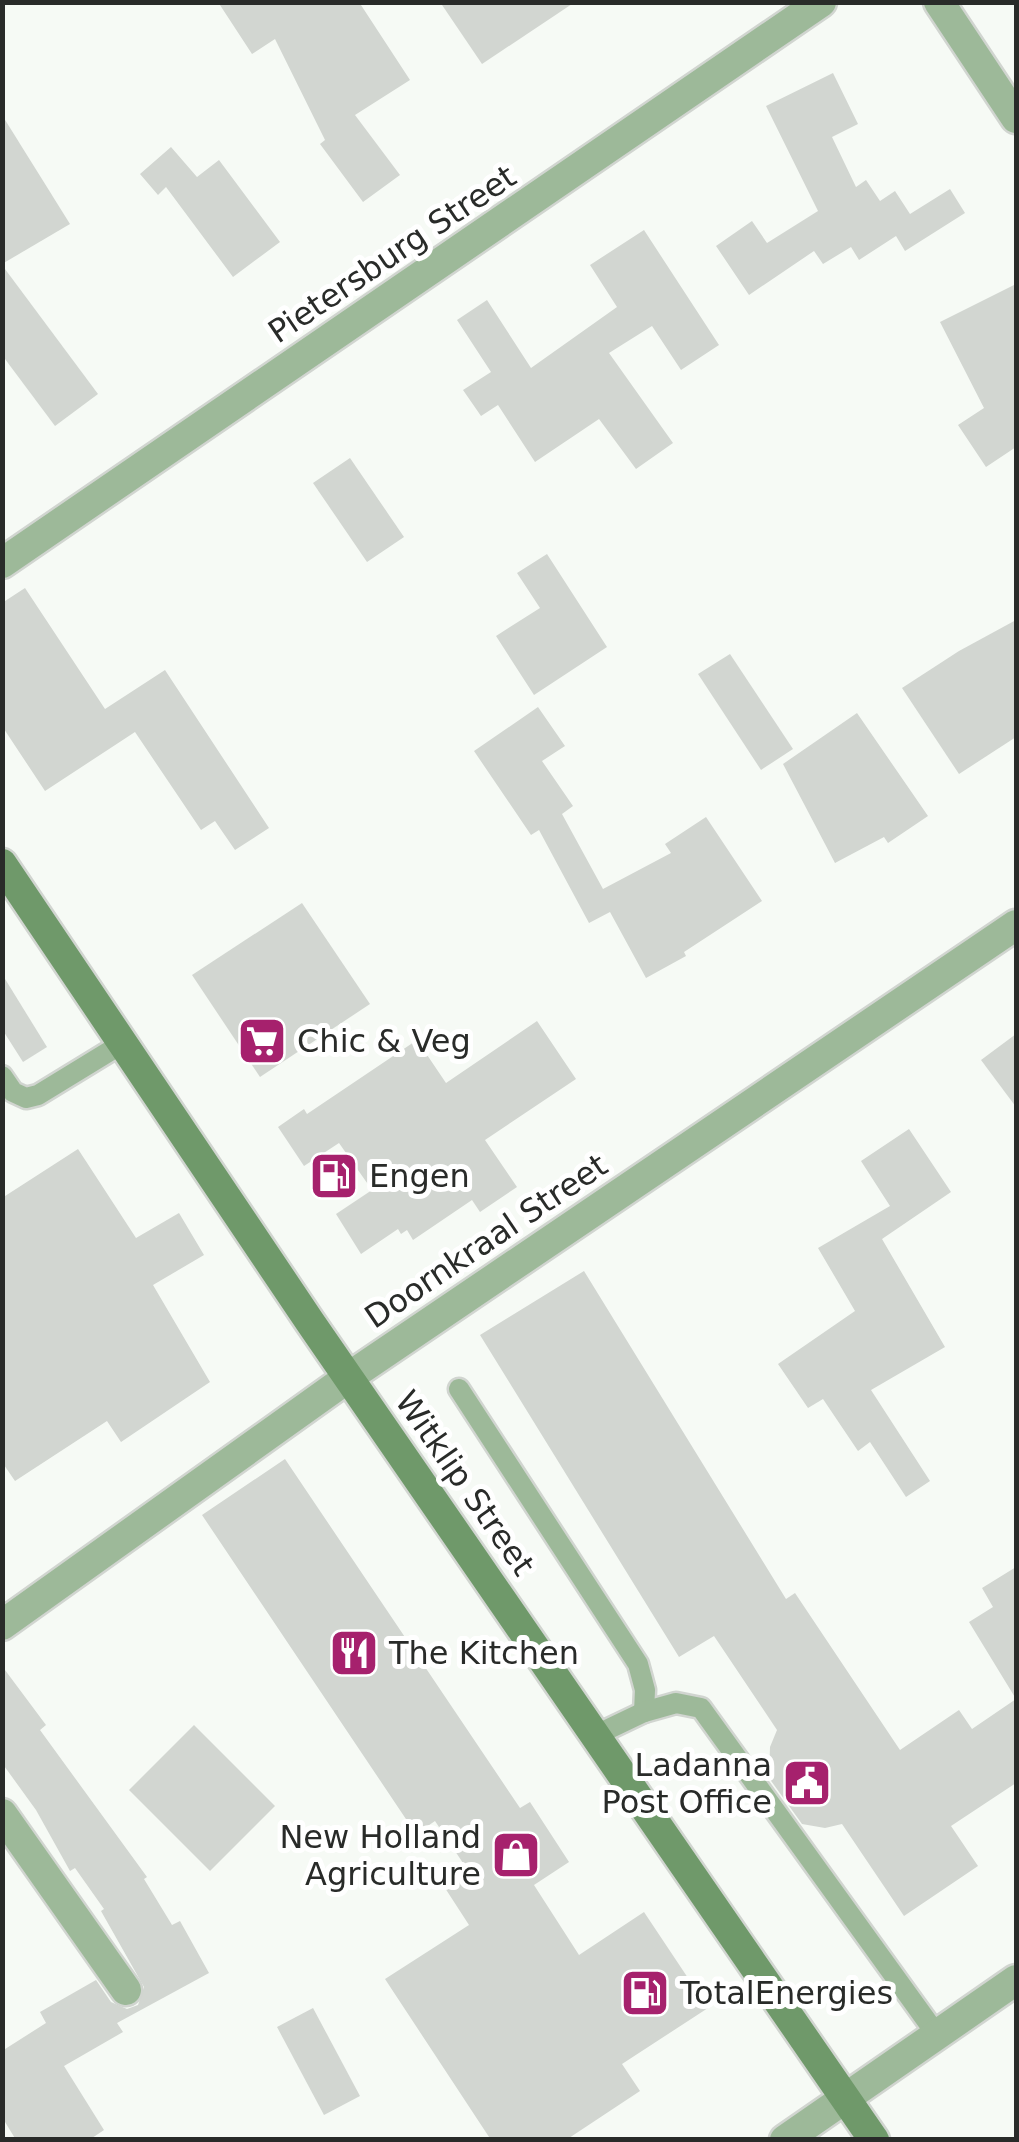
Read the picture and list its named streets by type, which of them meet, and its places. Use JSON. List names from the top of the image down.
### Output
{
  "streets": {
    "main road": ["Witklip Street"],
    "street": ["Pietersburg Street", "Doornkraal Street"]
  },
  "crossings": [
    ["Doornkraal Street", "Witklip Street"]
  ],
  "places": {
    "supermarket": ["Chic & Veg"],
    "fuel station": ["Engen", "TotalEnergies"],
    "restaurant": ["The Kitchen"],
    "public building": ["Ladanna Post Office"],
    "shop": ["New Holland Agriculture"]
  }
}
